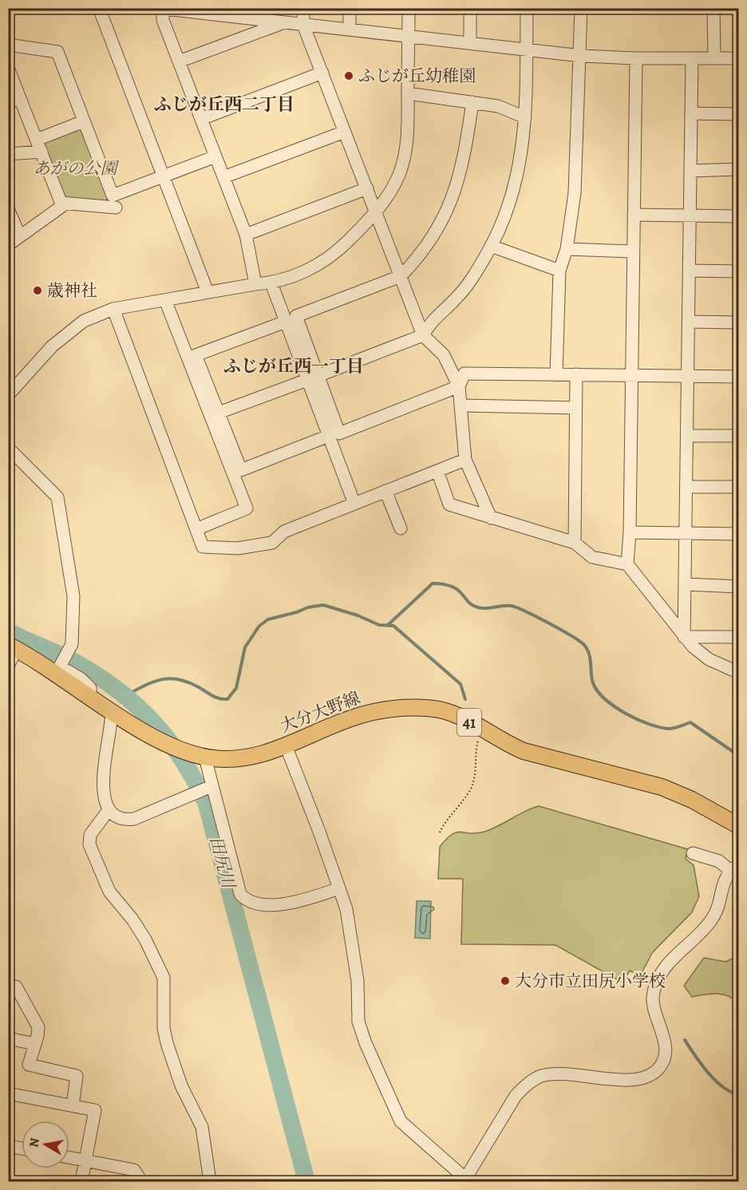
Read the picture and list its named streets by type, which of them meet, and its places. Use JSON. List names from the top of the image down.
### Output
{
  "streets": {
    "main road": ["大分大野線", "41"]
  },
  "districts": ["ふじが丘西二丁目", "ふじが丘西一丁目"],
  "water": ["田尻川"],
  "parks": ["あがの公園"],
  "places": ["ふじが丘幼稚園", "歳神社", "大分市立田尻小学校"],
  "north": "left"
}
